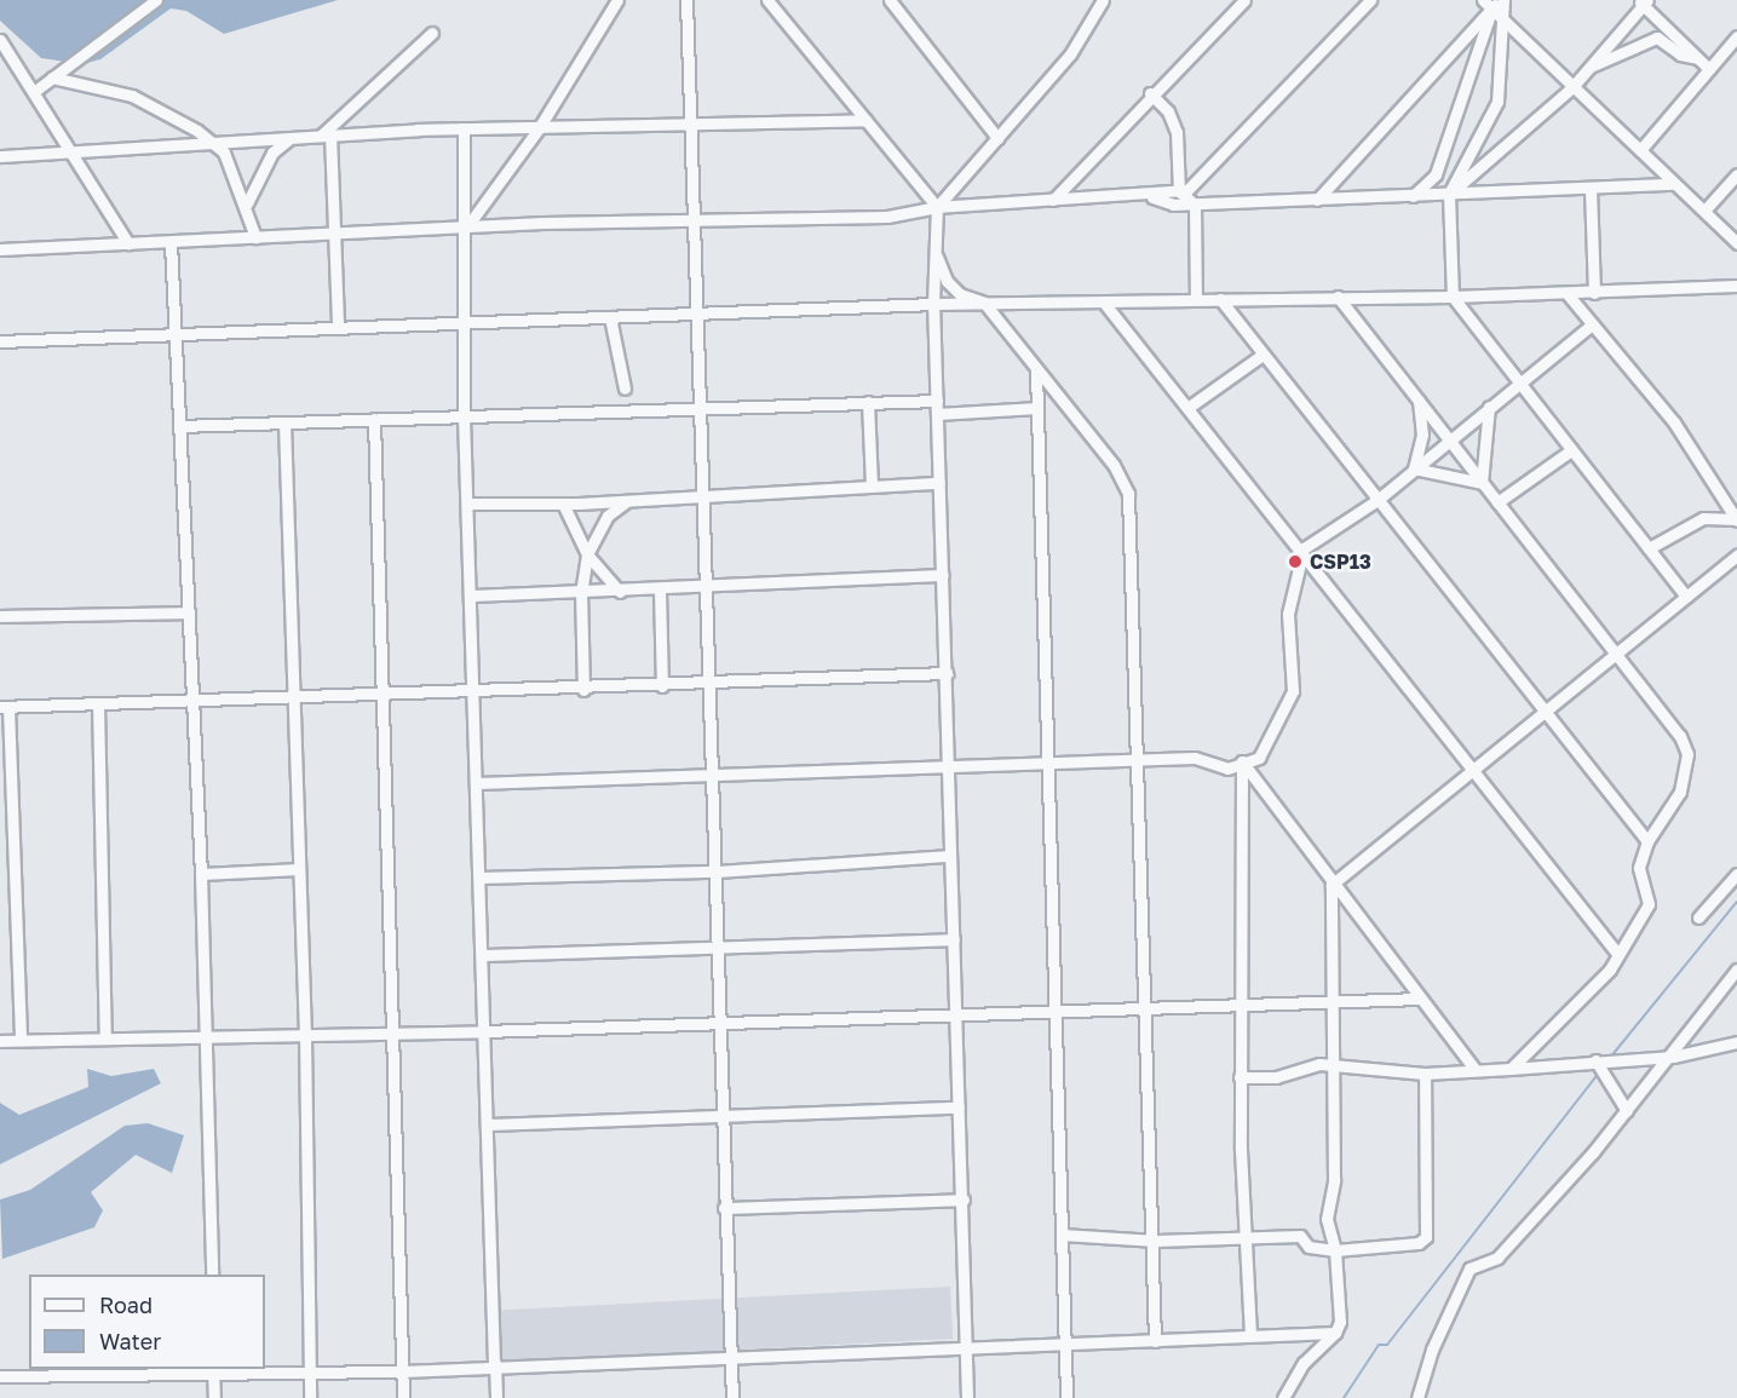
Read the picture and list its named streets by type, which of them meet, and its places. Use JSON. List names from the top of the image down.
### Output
{
  "places": ["CSP13"],
  "legend": ["Road", "Water"]
}
